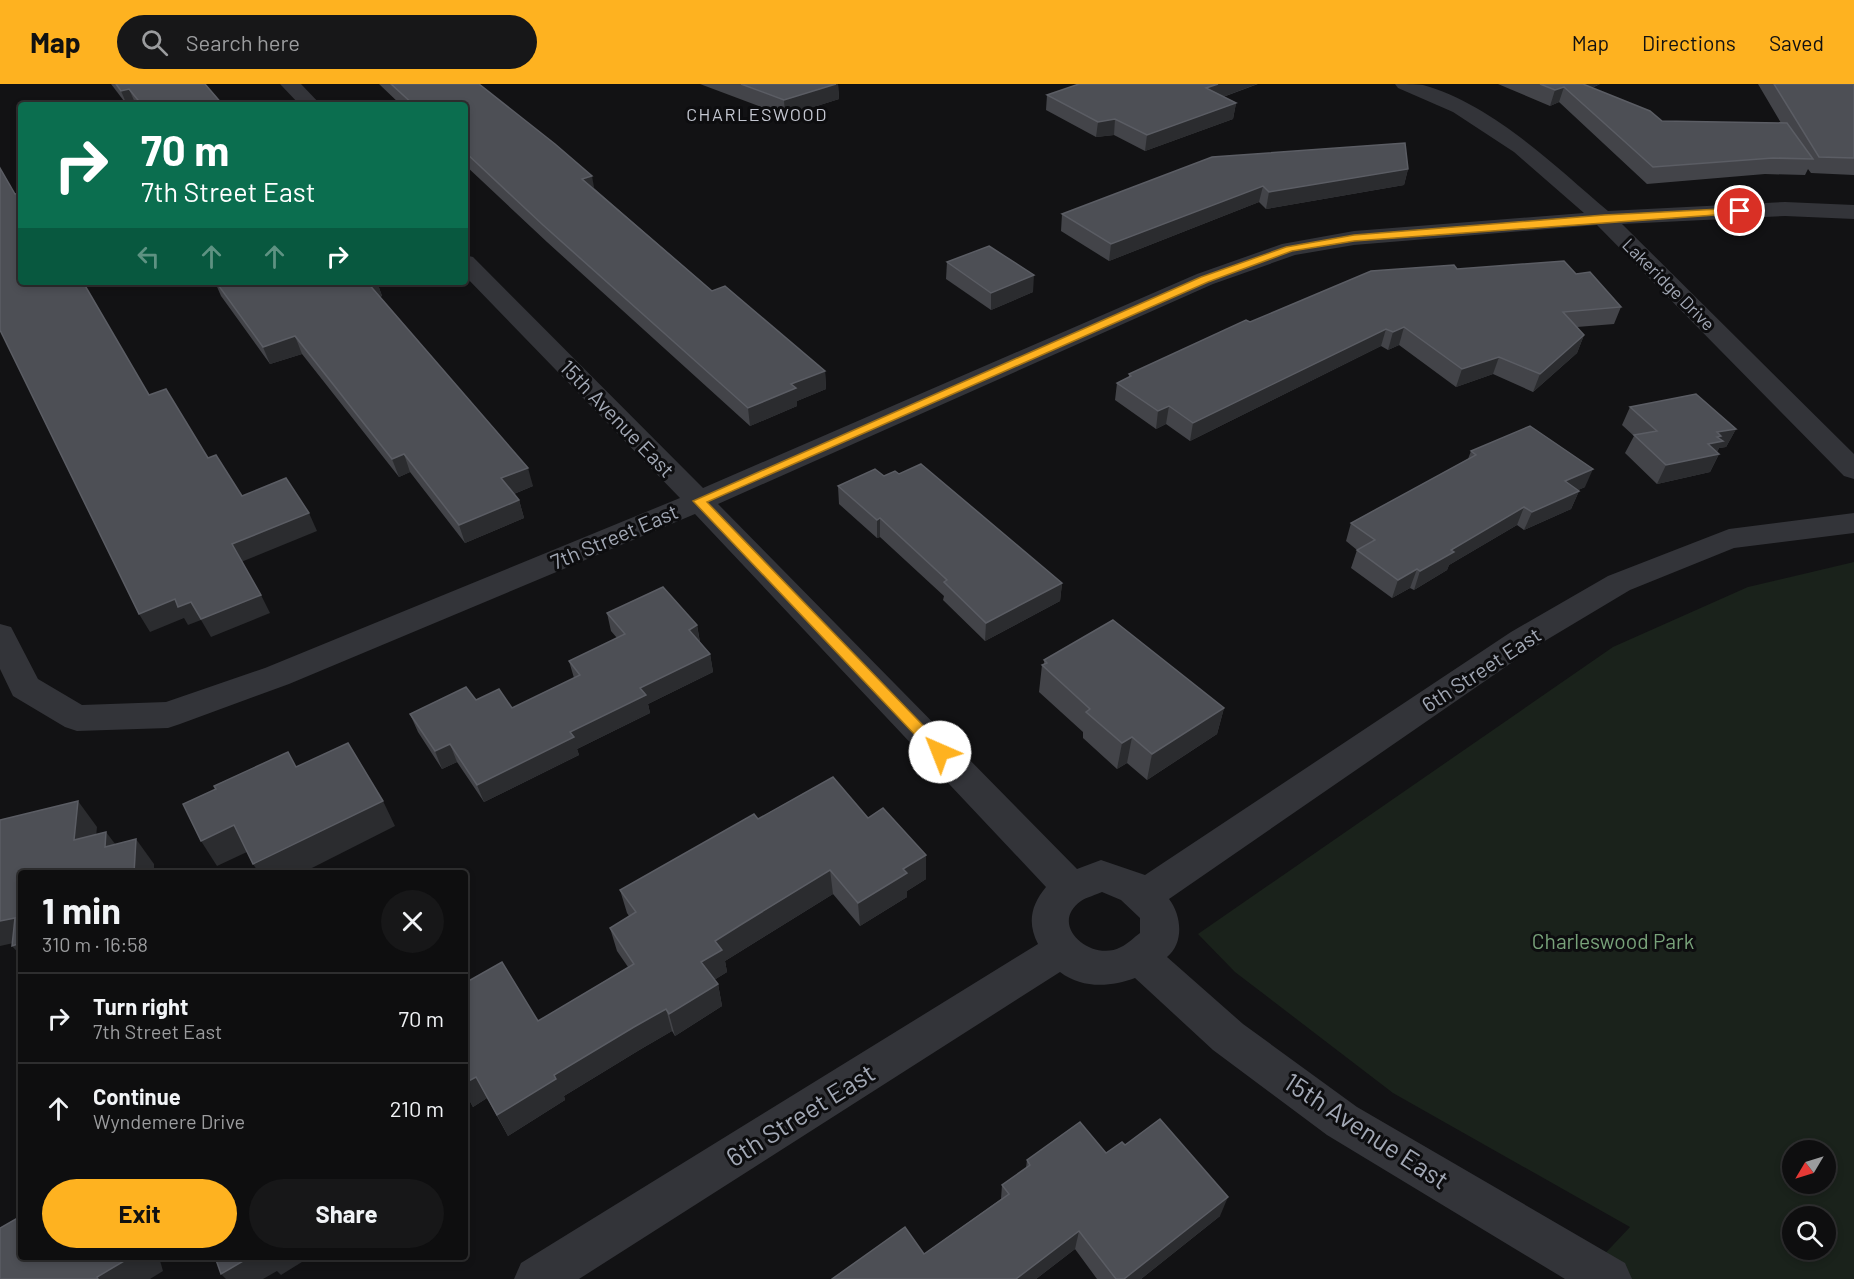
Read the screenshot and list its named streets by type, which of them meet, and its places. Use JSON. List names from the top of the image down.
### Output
{
  "streets": {
    "street": [
      "Lakeridge Drive",
      "15th Avenue East",
      "7th Street East",
      "6th Street East"
    ]
  },
  "crossings": [
    ["Lakeridge Drive", "7th Street East"],
    ["15th Avenue East", "7th Street East"],
    ["15th Avenue East", "6th Street East"]
  ],
  "districts": ["CHARLESWOOD"],
  "parks": ["Charleswood Park"],
  "north": "bottom left",
  "page": {
    "header": "Map",
    "search": "Search here",
    "nav": ["Map", "Directions", "Saved"],
    "turn": ["70 m", "7th Street East"],
    "heading": ["1 min", "310 m · 16:58"],
    "list": [
      {
        "name": "Turn right",
        "note": "7th Street East",
        "value": "70 m"
      },
      {
        "name": "Continue",
        "note": "Wyndemere Drive",
        "value": "210 m"
      }
    ],
    "buttons": ["Exit", "Share"]
  }
}
